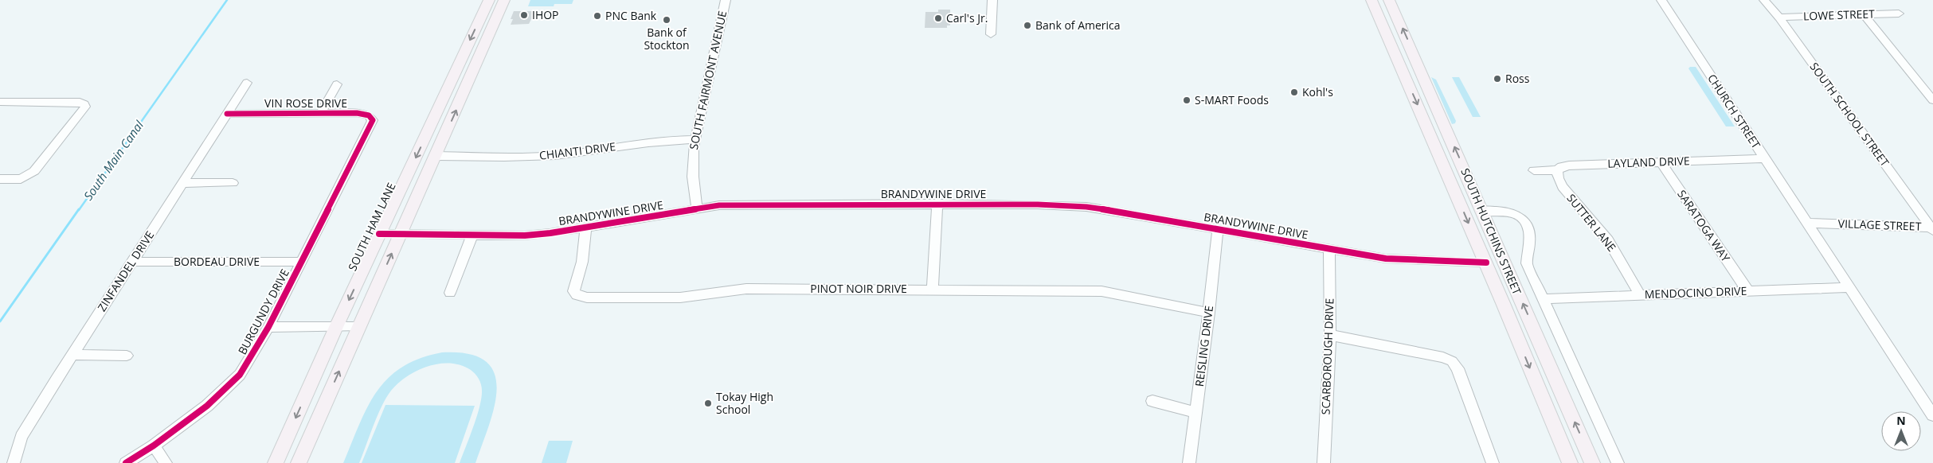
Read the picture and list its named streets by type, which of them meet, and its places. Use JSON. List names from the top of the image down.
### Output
{
  "streets": {
    "main road": ["SOUTH HAM LANE", "SOUTH HUTCHINS STREET"],
    "street": [
      "LOWE STREET",
      "SOUTH FAIRMONT AVENUE",
      "VIN ROSE DRIVE",
      "CHURCH STREET",
      "SOUTH SCHOOL STREET",
      "CHIANTI DRIVE",
      "LAYLAND DRIVE",
      "BRANDYWINE DRIVE",
      "SUTTER LANE",
      "VILLAGE STREET",
      "SARATOGA WAY",
      "BORDEAU DRIVE",
      "ZINFANDEL DRIVE",
      "PINOT NOIR DRIVE",
      "MENDOCINO DRIVE",
      "BURGUNDY DRIVE",
      "REISLING DRIVE",
      "SCARBOROUGH DRIVE"
    ]
  },
  "crossings": [
    ["LOWE STREET", "SOUTH SCHOOL STREET"],
    ["SOUTH FAIRMONT AVENUE", "CHIANTI DRIVE"],
    ["SOUTH FAIRMONT AVENUE", "BRANDYWINE DRIVE"],
    ["VIN ROSE DRIVE", "ZINFANDEL DRIVE"],
    ["VIN ROSE DRIVE", "BURGUNDY DRIVE"],
    ["CHURCH STREET", "LAYLAND DRIVE"],
    ["CHURCH STREET", "VILLAGE STREET"],
    ["CHURCH STREET", "MENDOCINO DRIVE"],
    ["SOUTH SCHOOL STREET", "VILLAGE STREET"],
    ["LAYLAND DRIVE", "SUTTER LANE"],
    ["LAYLAND DRIVE", "SARATOGA WAY"],
    ["BRANDYWINE DRIVE", "SOUTH HAM LANE"],
    ["BRANDYWINE DRIVE", "SOUTH HUTCHINS STREET"],
    ["BRANDYWINE DRIVE", "PINOT NOIR DRIVE"],
    ["BRANDYWINE DRIVE", "REISLING DRIVE"],
    ["BRANDYWINE DRIVE", "SCARBOROUGH DRIVE"],
    ["SUTTER LANE", "MENDOCINO DRIVE"],
    ["SARATOGA WAY", "MENDOCINO DRIVE"],
    ["BORDEAU DRIVE", "ZINFANDEL DRIVE"],
    ["BORDEAU DRIVE", "BURGUNDY DRIVE"],
    ["PINOT NOIR DRIVE", "REISLING DRIVE"]
  ],
  "water": ["South Main Canal"],
  "places": [
    "IHOP",
    "PNC Bank",
    "Carl's Jr.",
    "Bank of Stockton",
    "Bank of America",
    "Ross",
    "Kohl's",
    "S-MART Foods",
    "Tokay High School"
  ],
  "north": "top"
}
